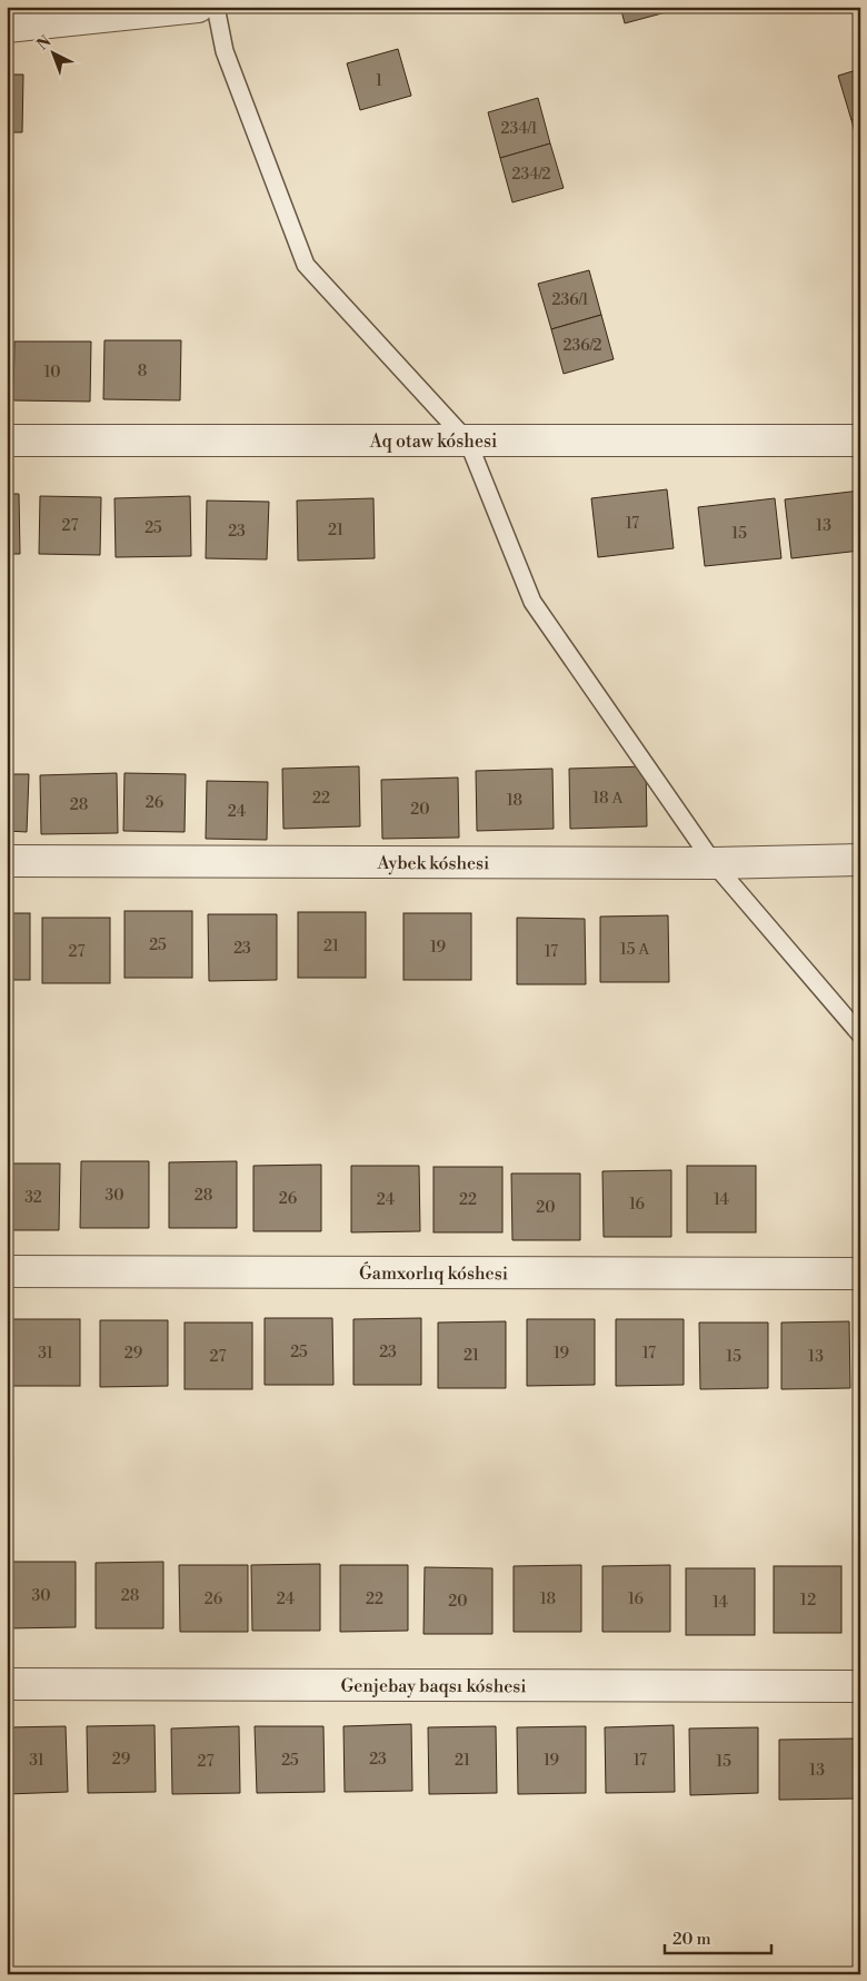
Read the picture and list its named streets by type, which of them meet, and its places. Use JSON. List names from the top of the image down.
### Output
{
  "streets": {
    "street": [
      "Aq otaw kóshesi",
      "Aybek kóshesi",
      "Ǵamxorlıq kóshesi",
      "Genjebay baqsı kóshesi"
    ]
  },
  "house_numbers": [
    "1",
    "234/1",
    "234/2",
    "236/1",
    "236/2",
    "8",
    "10",
    "17",
    "27",
    "13",
    "25",
    "21",
    "23",
    "15",
    "22",
    "18 А",
    "18",
    "26",
    "28",
    "20",
    "24",
    "25",
    "21",
    "19",
    "23",
    "15 А",
    "27",
    "17",
    "30",
    "28",
    "32",
    "26",
    "24",
    "22",
    "14",
    "16",
    "20",
    "25",
    "23",
    "31",
    "29",
    "19",
    "17",
    "21",
    "27",
    "15",
    "13",
    "30",
    "28",
    "26",
    "24",
    "22",
    "18",
    "16",
    "12",
    "20",
    "14",
    "29",
    "23",
    "31",
    "25",
    "21",
    "19",
    "17",
    "27",
    "15",
    "13"
  ],
  "scale_bar": "20 m",
  "north": "top left"
}
